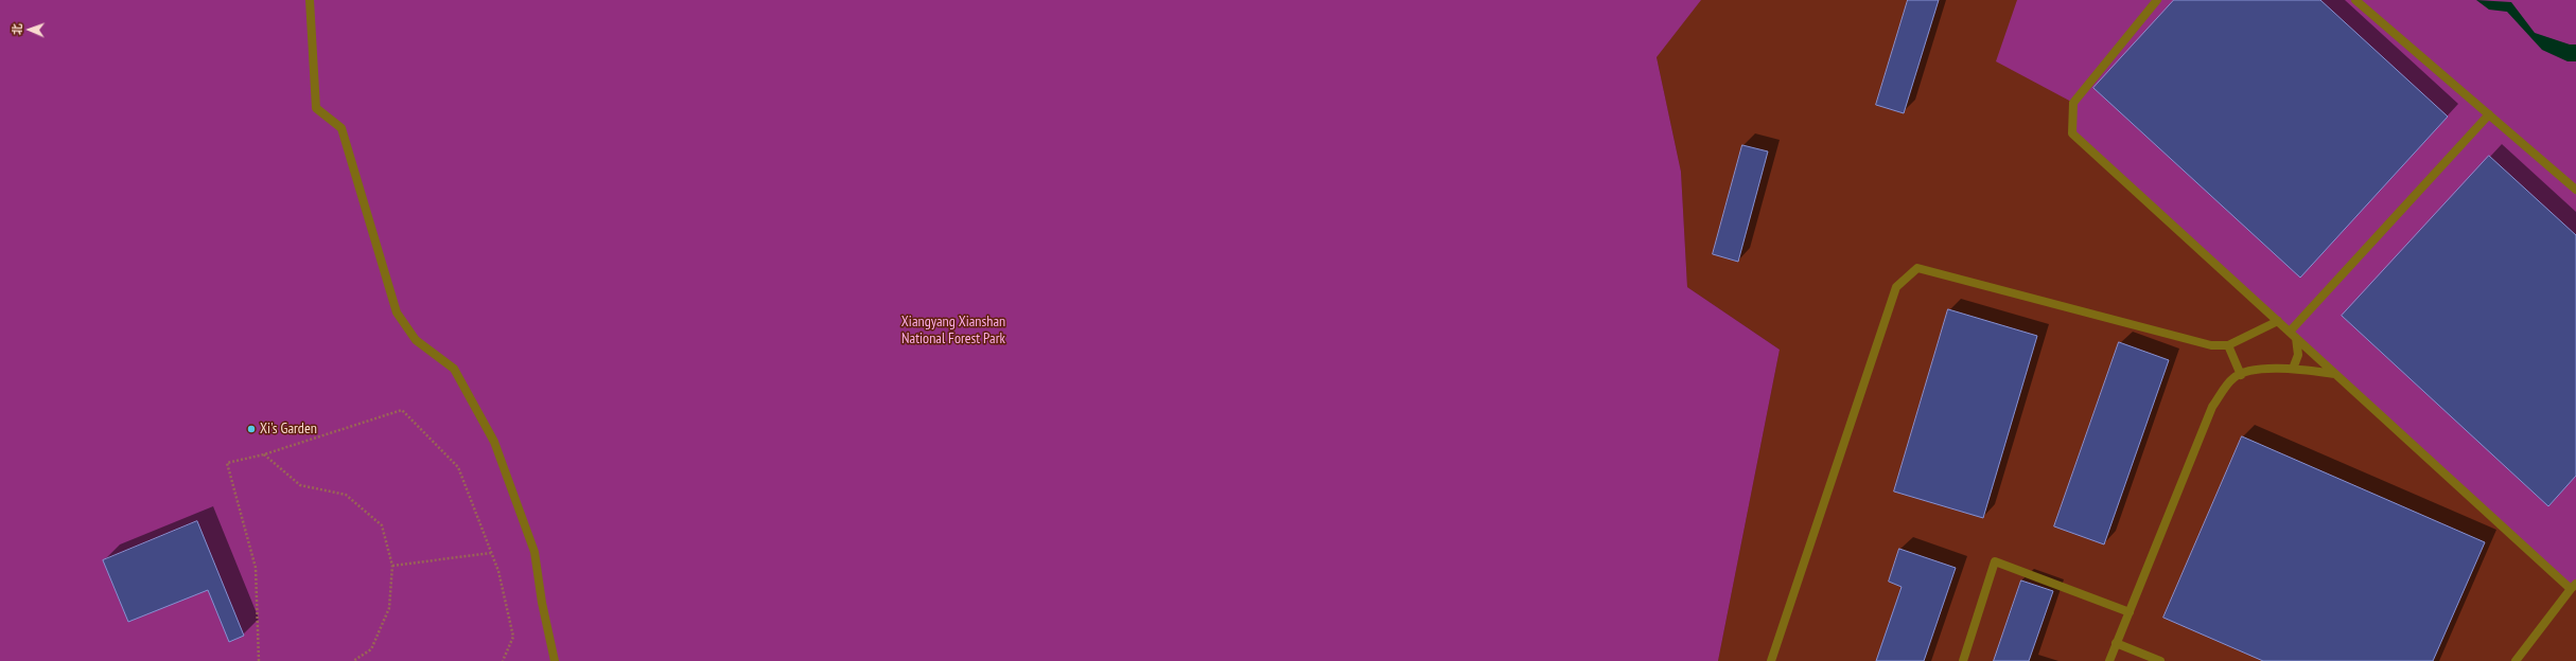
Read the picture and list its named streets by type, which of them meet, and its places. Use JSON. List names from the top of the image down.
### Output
{
  "parks": ["Xiangyang Xianshan National Forest Park"],
  "places": ["Xi's Garden"],
  "north": "left"
}
